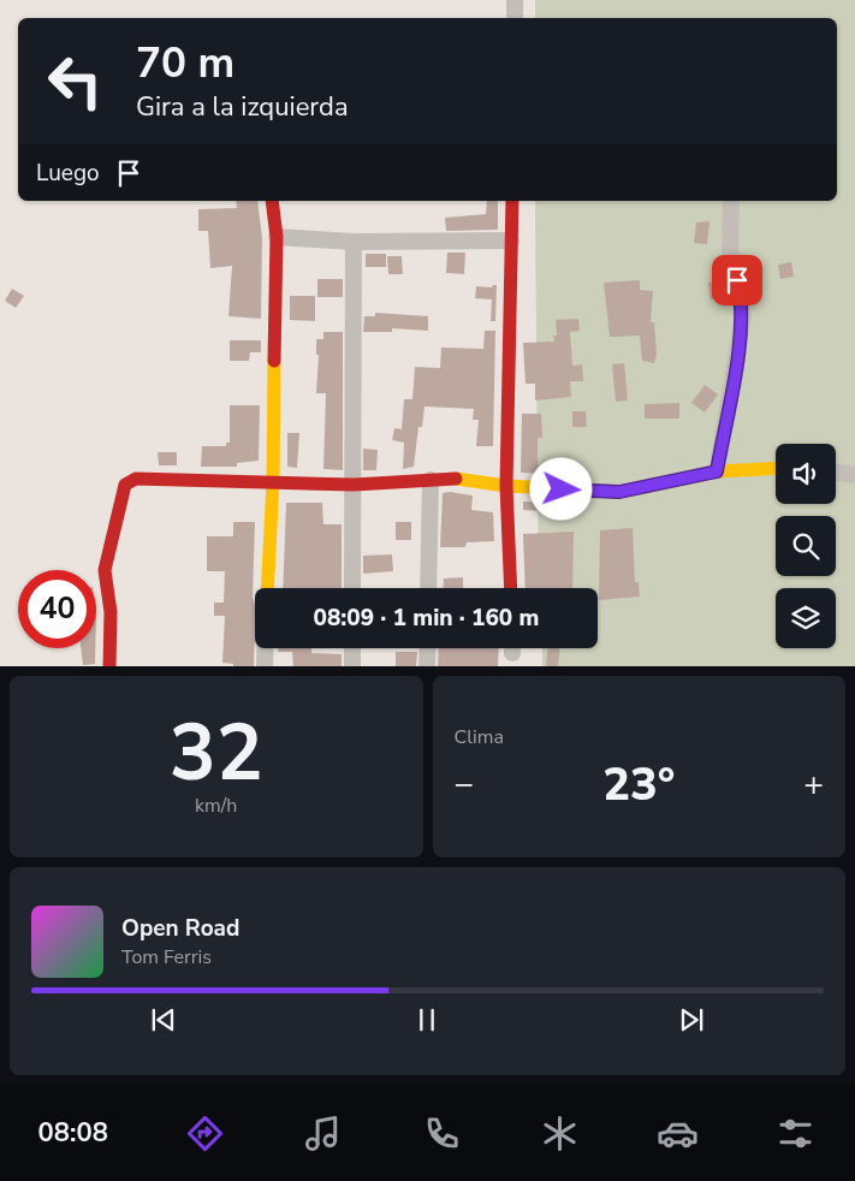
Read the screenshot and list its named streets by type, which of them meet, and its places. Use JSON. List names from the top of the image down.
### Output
{
  "page": {
    "turn": ["70 m", "Gira a la izquierda"],
    "then": "Luego",
    "limit": "40",
    "trip": "08:09 · 1 min · 160 m",
    "tile": [
      ["32", "km/h"],
      "Clima"
    ],
    "heat": ["−", "23°", "+"],
    "song": ["Open Road", "Tom Ferris"],
    "tabs": "08:08"
  }
}
